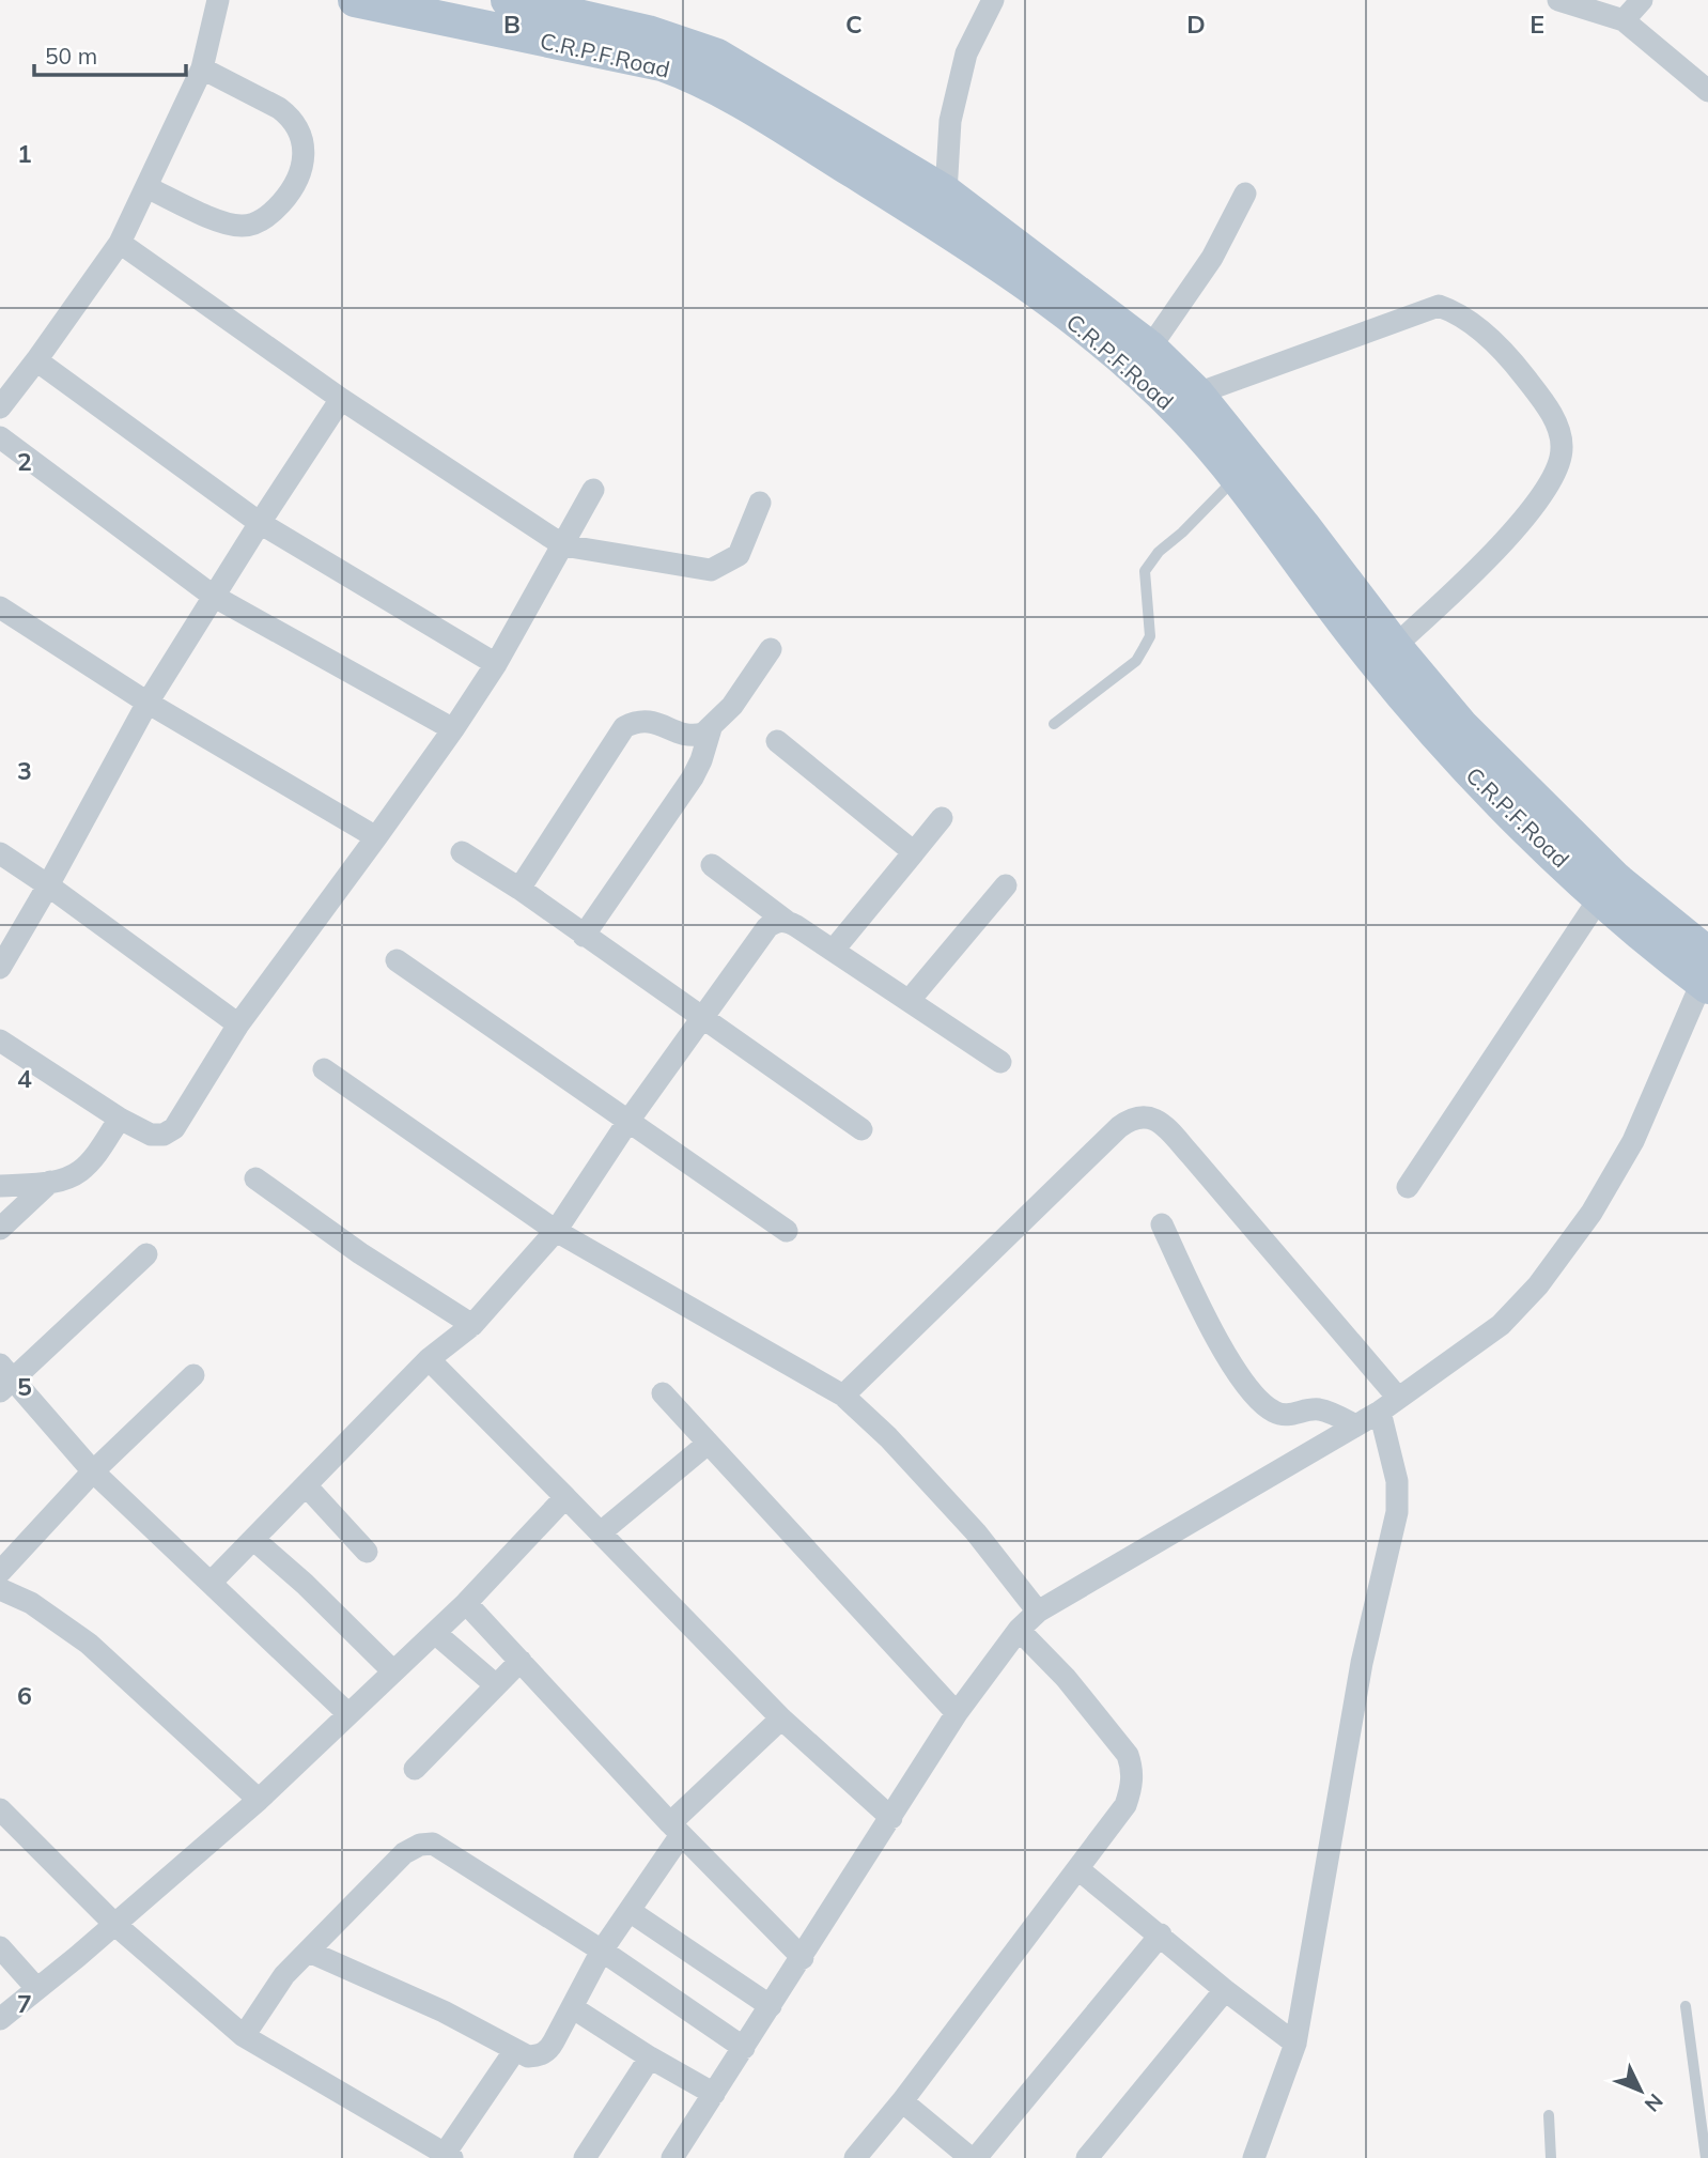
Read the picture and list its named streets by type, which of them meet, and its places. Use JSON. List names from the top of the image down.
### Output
{
  "streets": {
    "main road": ["C.R.P.F.Road"]
  },
  "scale_bar": "50 m",
  "north": "bottom right",
  "grid": {
    "columns": [
      "B",
      "C",
      "D",
      "E"
    ],
    "rows": [
      "1",
      "2",
      "3",
      "4",
      "5",
      "6",
      "7"
    ]
  }
}
